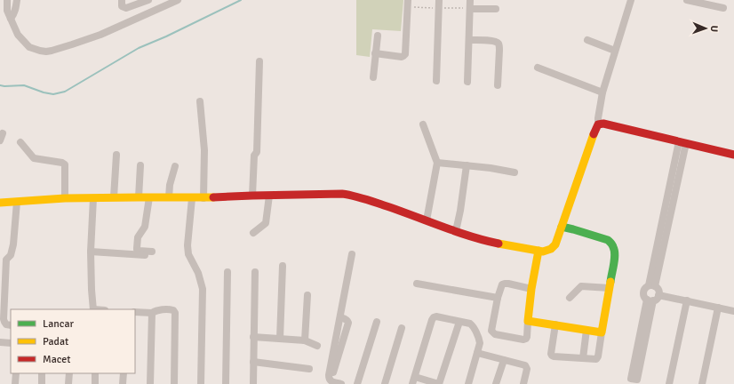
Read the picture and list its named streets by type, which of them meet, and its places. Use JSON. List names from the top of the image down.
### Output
{
  "legend": ["Lancar", "Padat", "Macet"],
  "north": "right"
}
